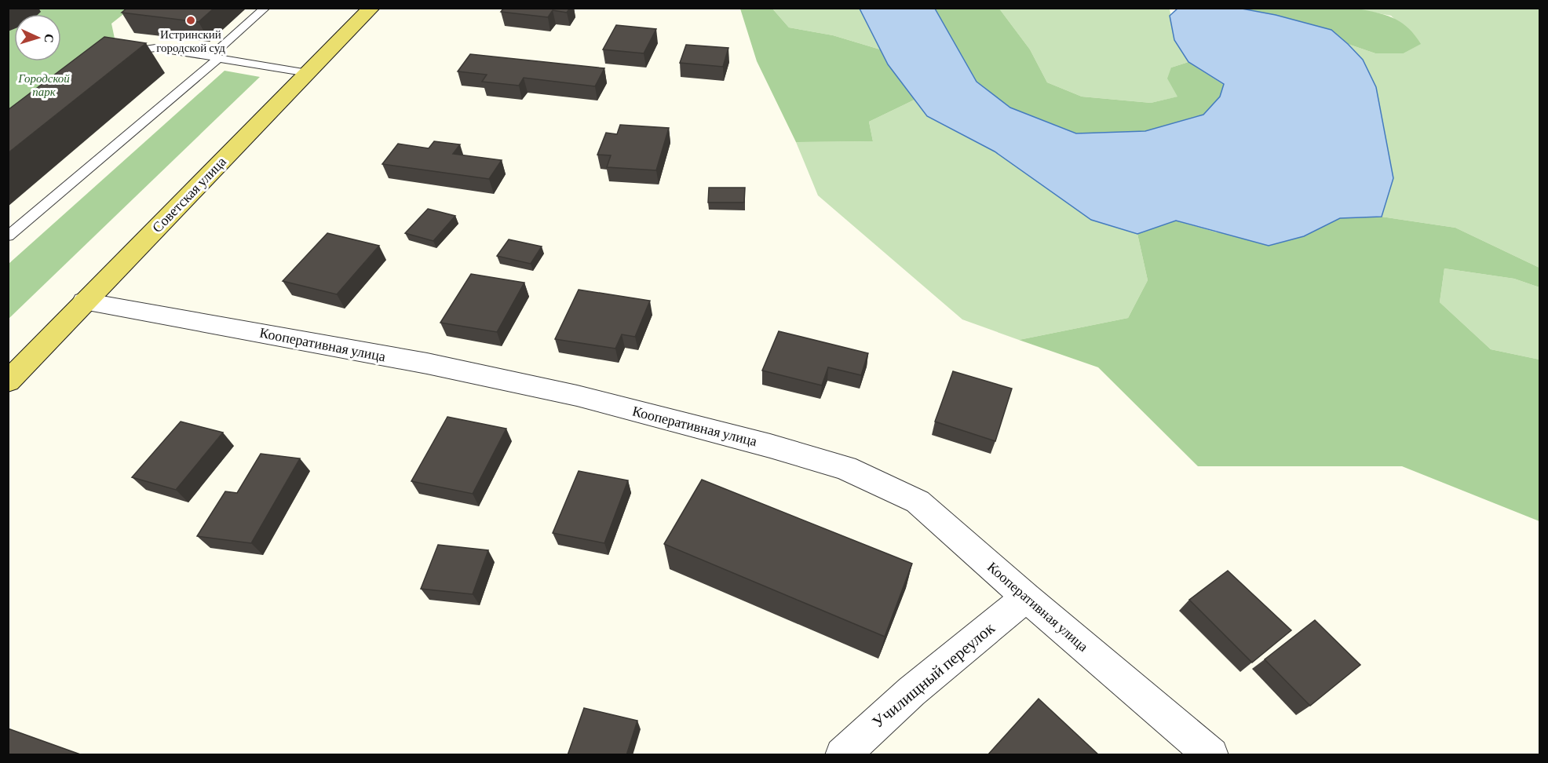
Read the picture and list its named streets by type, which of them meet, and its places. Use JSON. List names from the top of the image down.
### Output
{
  "streets": {
    "main road": ["Советская улица"],
    "street": ["Кооперативная улица", "Училищный переулок"]
  },
  "crossings": [
    ["Советская улица", "Кооперативная улица"],
    ["Кооперативная улица", "Училищный переулок"]
  ],
  "parks": ["Городской парк"],
  "places": ["Истринский городской суд"],
  "north": "right"
}
